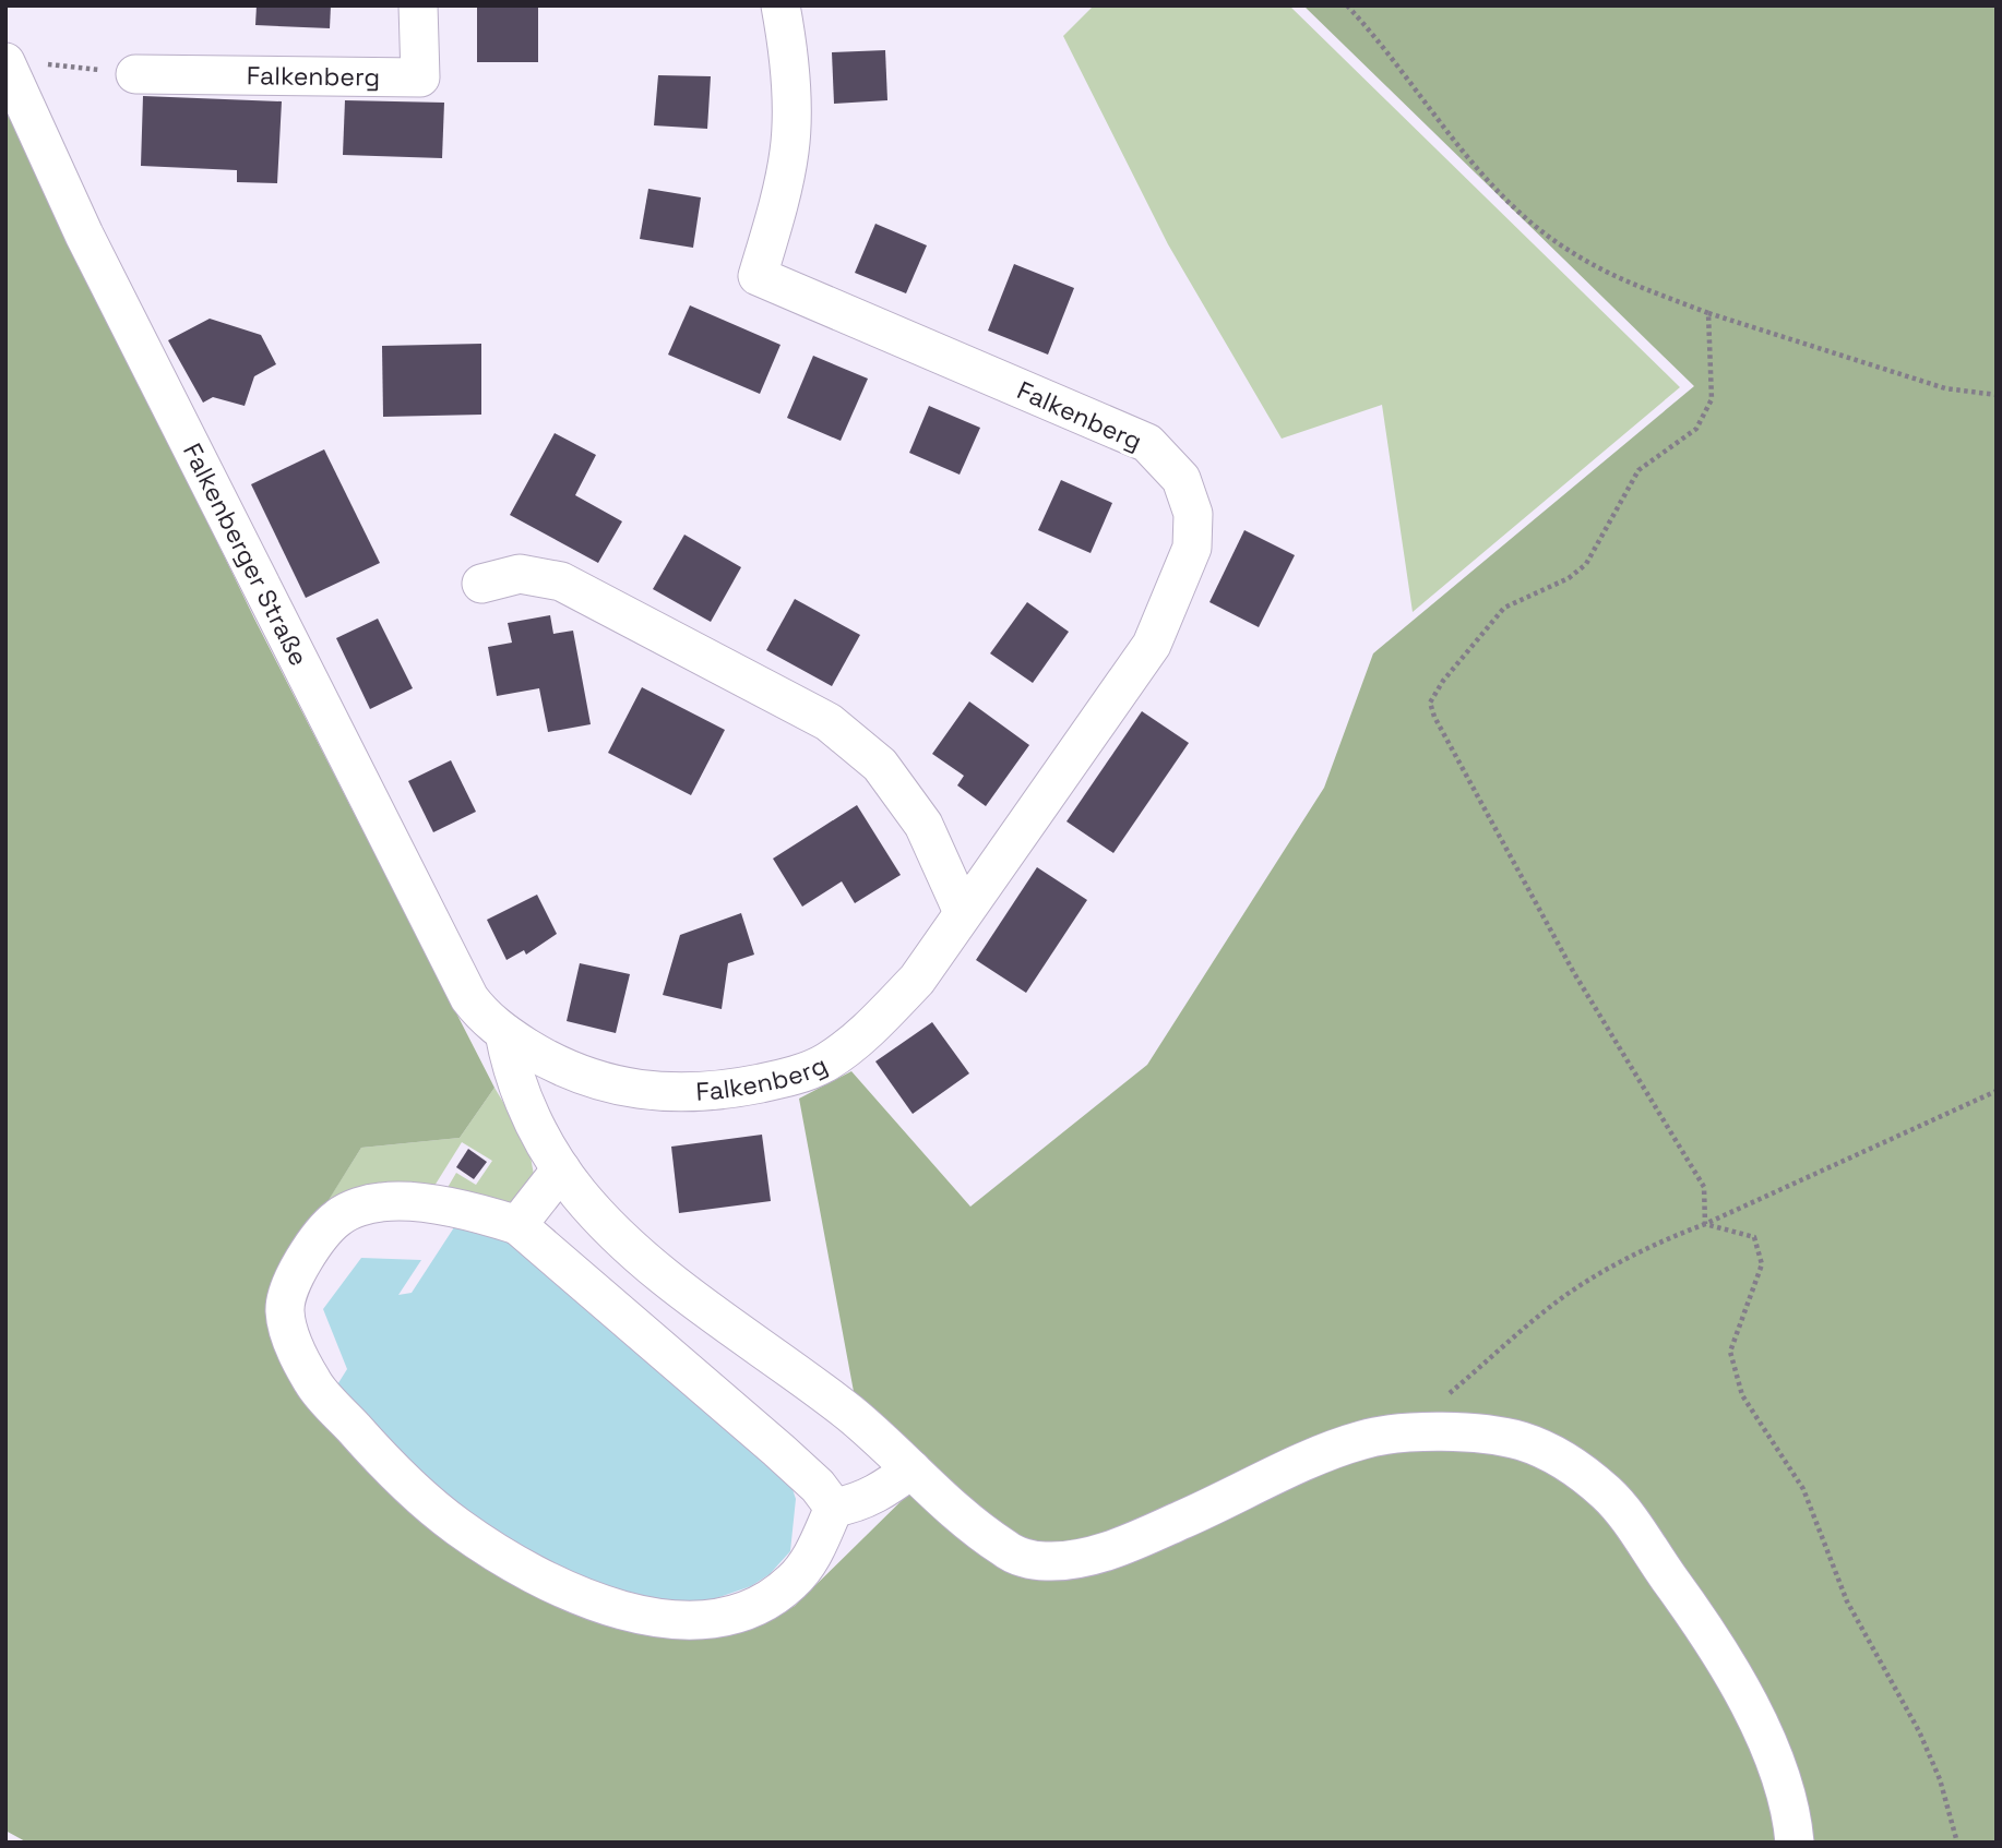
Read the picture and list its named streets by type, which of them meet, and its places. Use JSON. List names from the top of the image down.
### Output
{
  "streets": {
    "street": ["Falkenberg", "Falkenberger Straße"]
  },
  "crossings": [
    ["Falkenberg", "Falkenberger Straße"]
  ]
}
